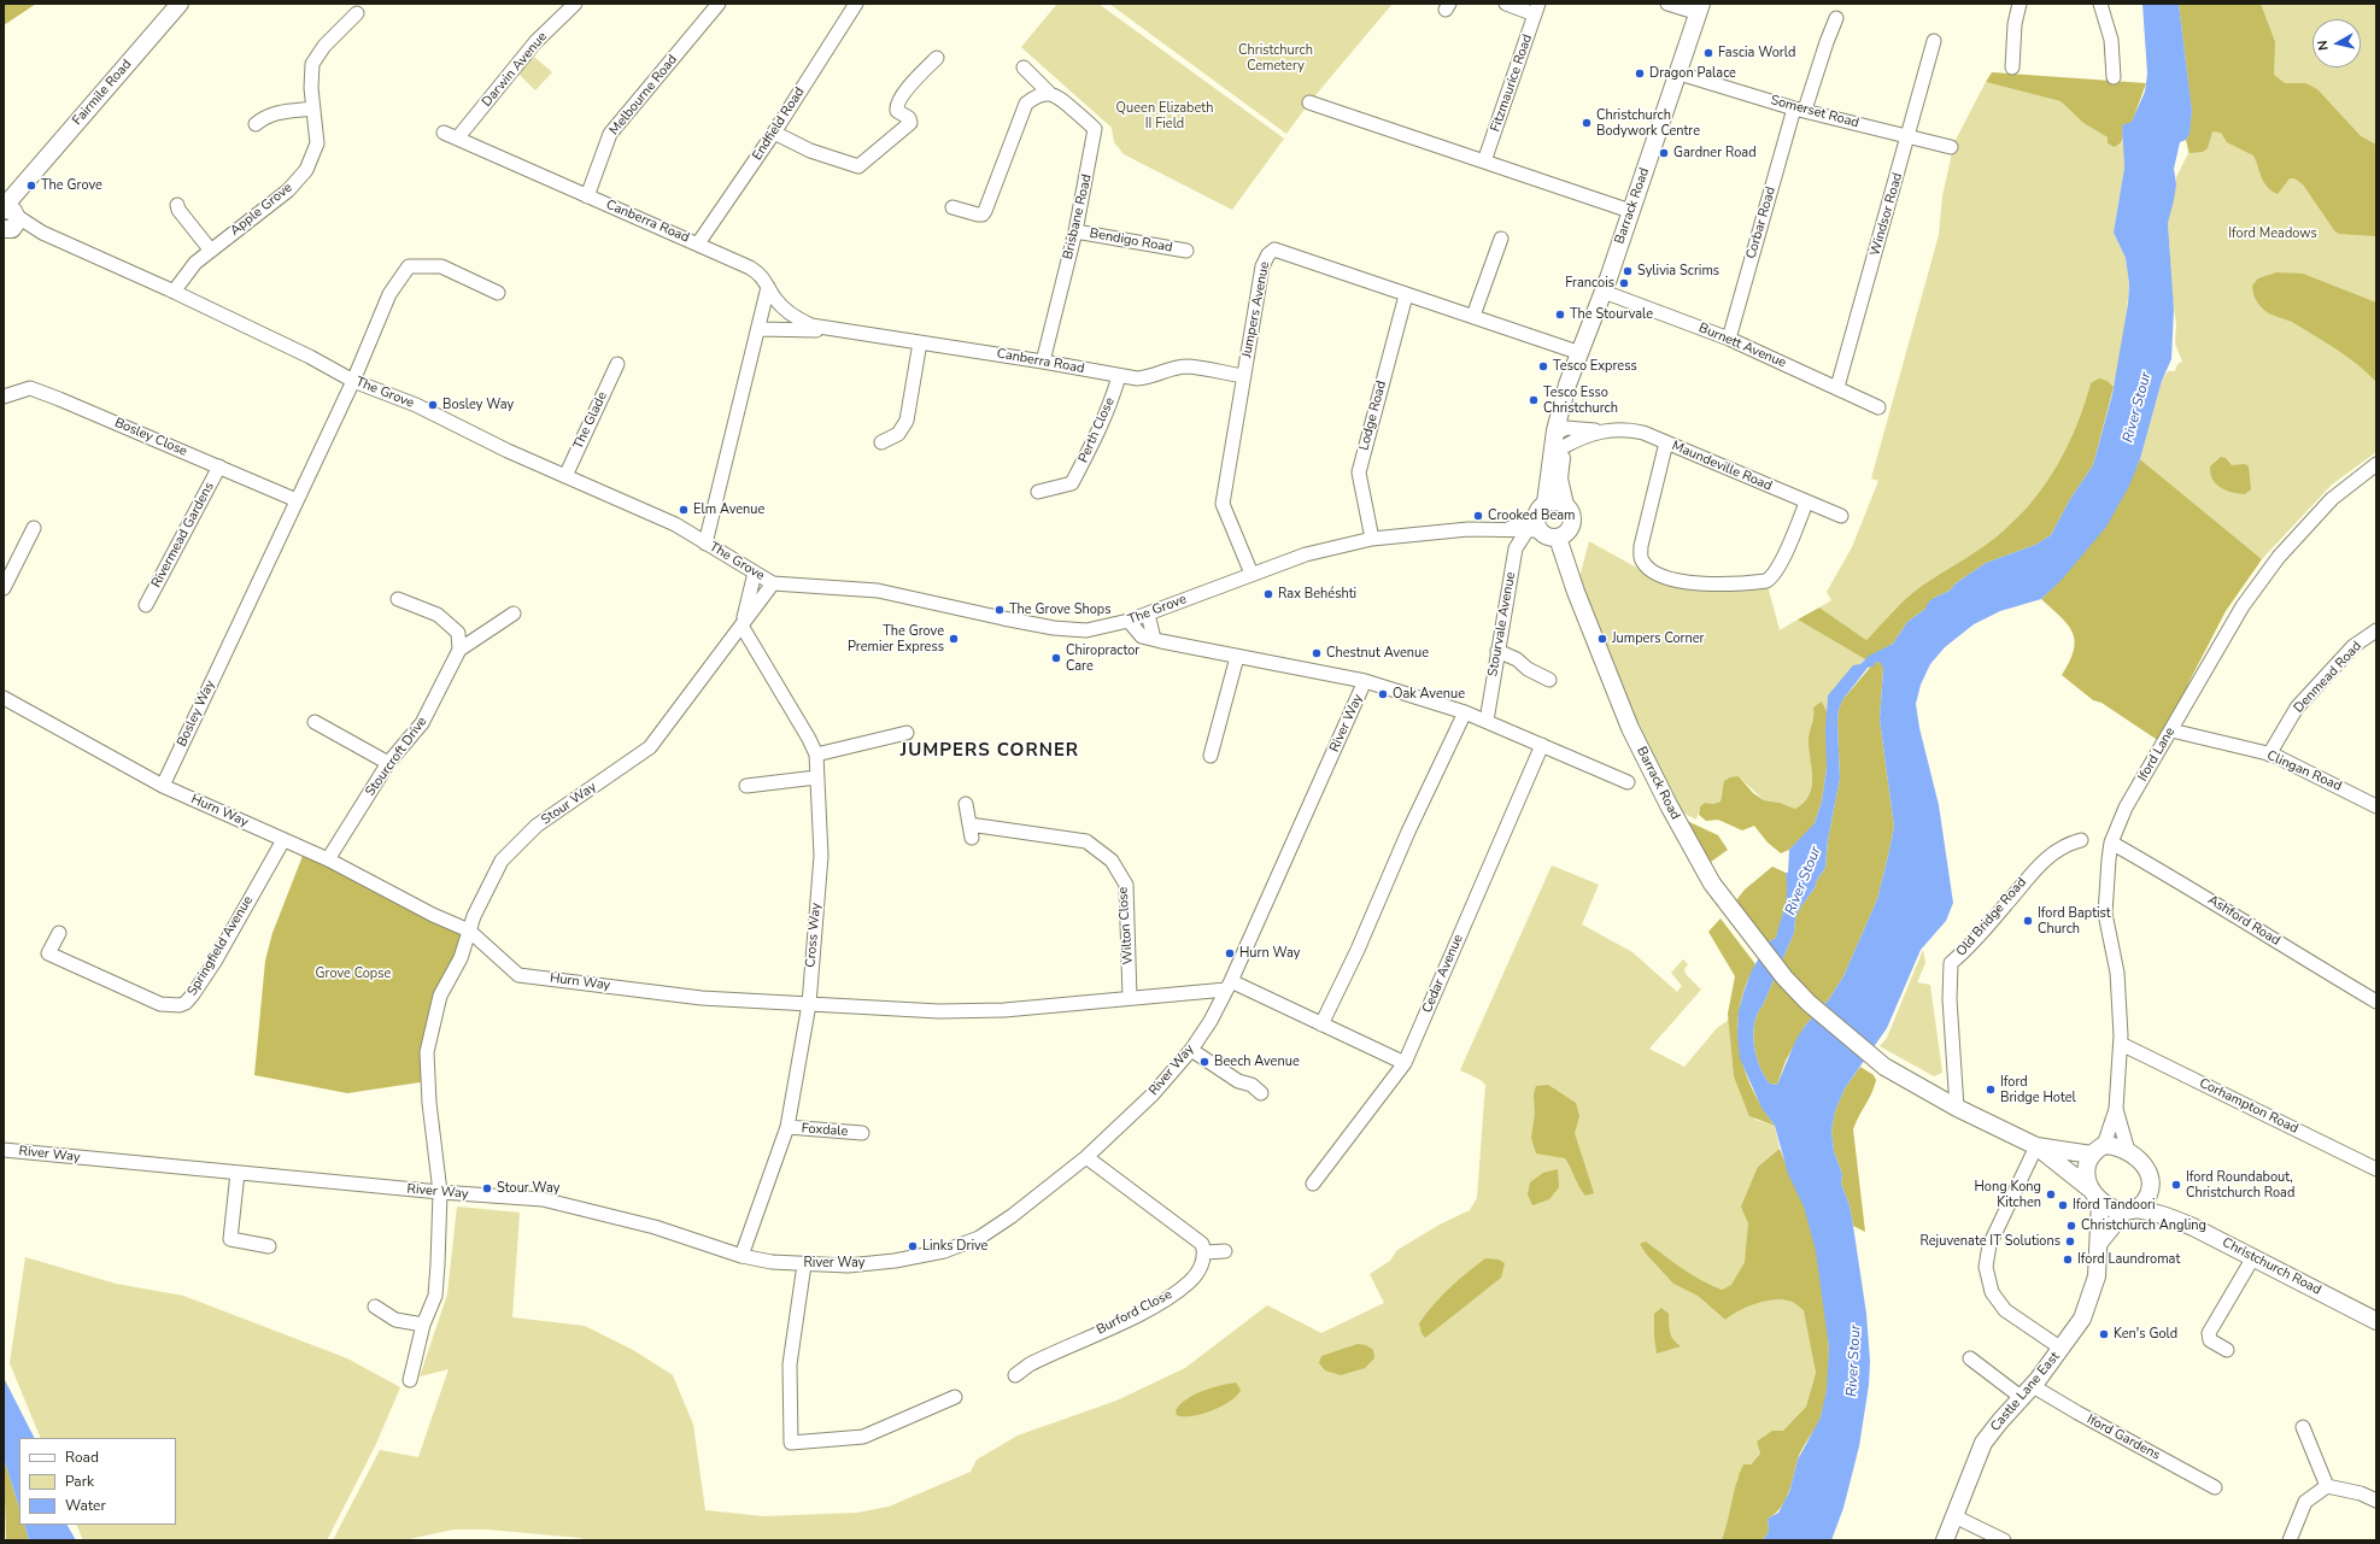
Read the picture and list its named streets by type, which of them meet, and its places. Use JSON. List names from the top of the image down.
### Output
{
  "streets": {
    "main road": [
      "Fairmile Road",
      "Barrack Road",
      "Christchurch Road",
      "Castle Lane East"
    ],
    "street": [
      "Darwin Avenue",
      "Fitzmaurice Road",
      "Melbourne Road",
      "Somerset Road",
      "Endfield Road",
      "Apple Grove",
      "Windsor Road",
      "Brisbane Road",
      "Canberra Road",
      "Corbar Road",
      "Bendigo Road",
      "Jumpers Avenue",
      "Burnett Avenue",
      "The Grove",
      "Lodge Road",
      "The Glade",
      "Perth Close",
      "Bosley Close",
      "Maundeville Road",
      "Rivermead Gardens",
      "Stourvale Avenue",
      "Denmead Road",
      "Bosley Way",
      "River Way",
      "Iford Lane",
      "Stourcroft Drive",
      "Clingan Road",
      "Stour Way",
      "Hurn Way",
      "Old Bridge Road",
      "Ashford Road",
      "Wilton Close",
      "Cross Way",
      "Springfield Avenue",
      "Cedar Avenue",
      "Corhampton Road",
      "Foxdale",
      "Burford Close",
      "Iford Gardens"
    ]
  },
  "crossings": [
    ["Darwin Avenue", "Canberra Road"],
    ["Fairmile Road", "The Grove"],
    ["Melbourne Road", "Canberra Road"],
    ["Somerset Road", "Barrack Road"],
    ["Somerset Road", "Windsor Road"],
    ["Somerset Road", "Corbar Road"],
    ["Endfield Road", "Canberra Road"],
    ["Barrack Road", "Jumpers Avenue"],
    ["Barrack Road", "Burnett Avenue"],
    ["Barrack Road", "The Grove"],
    ["Barrack Road", "Maundeville Road"],
    ["Barrack Road", "Stourvale Avenue"],
    ["Barrack Road", "Old Bridge Road"],
    ["Apple Grove", "The Grove"],
    ["Windsor Road", "Burnett Avenue"],
    ["Brisbane Road", "Canberra Road"],
    ["Brisbane Road", "Bendigo Road"],
    ["Canberra Road", "Jumpers Avenue"],
    ["Canberra Road", "Perth Close"],
    ["Corbar Road", "Burnett Avenue"],
    ["Jumpers Avenue", "The Grove"],
    ["Jumpers Avenue", "Lodge Road"],
    ["The Grove", "Lodge Road"],
    ["The Grove", "The Glade"],
    ["The Grove", "Stourvale Avenue"],
    ["The Grove", "Bosley Way"],
    ["The Grove", "Stour Way"],
    ["Bosley Close", "Rivermead Gardens"],
    ["Bosley Close", "Bosley Way"],
    ["Denmead Road", "Clingan Road"],
    ["Bosley Way", "Hurn Way"],
    ["River Way", "Stour Way"],
    ["River Way", "Hurn Way"],
    ["River Way", "Cross Way"],
    ["Iford Lane", "Clingan Road"],
    ["Iford Lane", "Ashford Road"],
    ["Iford Lane", "Corhampton Road"],
    ["Iford Lane", "Christchurch Road"],
    ["Iford Lane", "Castle Lane East"],
    ["Stourcroft Drive", "Hurn Way"],
    ["Stour Way", "Hurn Way"],
    ["Stour Way", "Cross Way"],
    ["Hurn Way", "Wilton Close"],
    ["Hurn Way", "Cross Way"],
    ["Hurn Way", "Springfield Avenue"],
    ["Cross Way", "Foxdale"],
    ["Christchurch Road", "Castle Lane East"],
    ["Castle Lane East", "Iford Gardens"]
  ],
  "districts": ["JUMPERS CORNER"],
  "water": ["River Stour"],
  "parks": [
    "Christchurch Cemetery",
    "Queen Elizabeth II Field",
    "Iford Meadows",
    "Grove Copse"
  ],
  "places": [
    "Fascia World",
    "Dragon Palace",
    "Christchurch Bodywork Centre",
    "Gardner Road",
    "The Grove",
    "Sylivia Scrims",
    "Francois",
    "The Stourvale",
    "Tesco Express",
    "Tesco Esso Christchurch",
    "Bosley Way",
    "Elm Avenue",
    "Crooked Beam",
    "Rax Behéshti",
    "The Grove Shops",
    "The Grove Premier Express",
    "Jumpers Corner",
    "Chestnut Avenue",
    "Chiropractor Care",
    "Oak Avenue",
    "Iford Baptist Church",
    "Hurn Way",
    "Beech Avenue",
    "Iford Bridge Hotel",
    "Iford Roundabout, Christchurch Road",
    "Stour Way",
    "Hong Kong Kitchen",
    "Iford Tandoori",
    "Christchurch Angling",
    "Rejuvenate IT Solutions",
    "Links Drive",
    "Iford Laundromat",
    "Ken's Gold"
  ],
  "legend": ["Road", "Park", "Water"],
  "north": "left"
}
